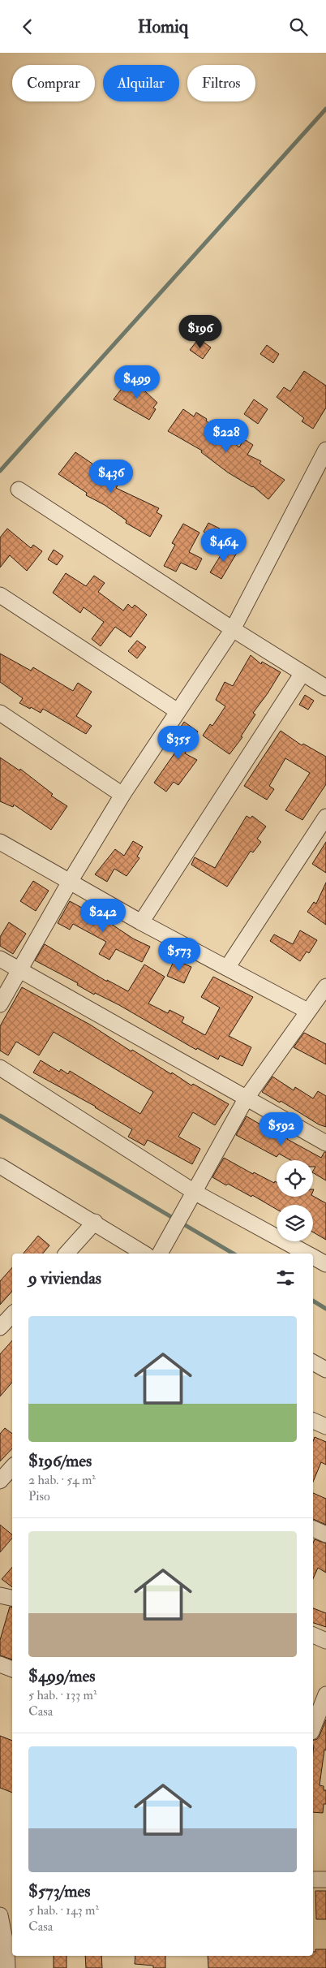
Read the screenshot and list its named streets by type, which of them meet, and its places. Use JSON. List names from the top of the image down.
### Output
{
  "page": {
    "header": "Homiq",
    "chip": ["Comprar", "Alquilar", "Filtros"],
    "price": [
      "$196",
      "$499",
      "$228",
      "$436",
      "$464",
      "$355",
      "$242",
      "$573",
      "$592"
    ],
    "heading": "9 viviendas",
    "list": [
      {
        "name": "$196/mes",
        "note": "2 hab. · 54 m² · Piso"
      },
      {
        "name": "$499/mes",
        "note": "5 hab. · 133 m² · Casa"
      },
      {
        "name": "$573/mes",
        "note": "5 hab. · 143 m² · Casa"
      }
    ]
  }
}
